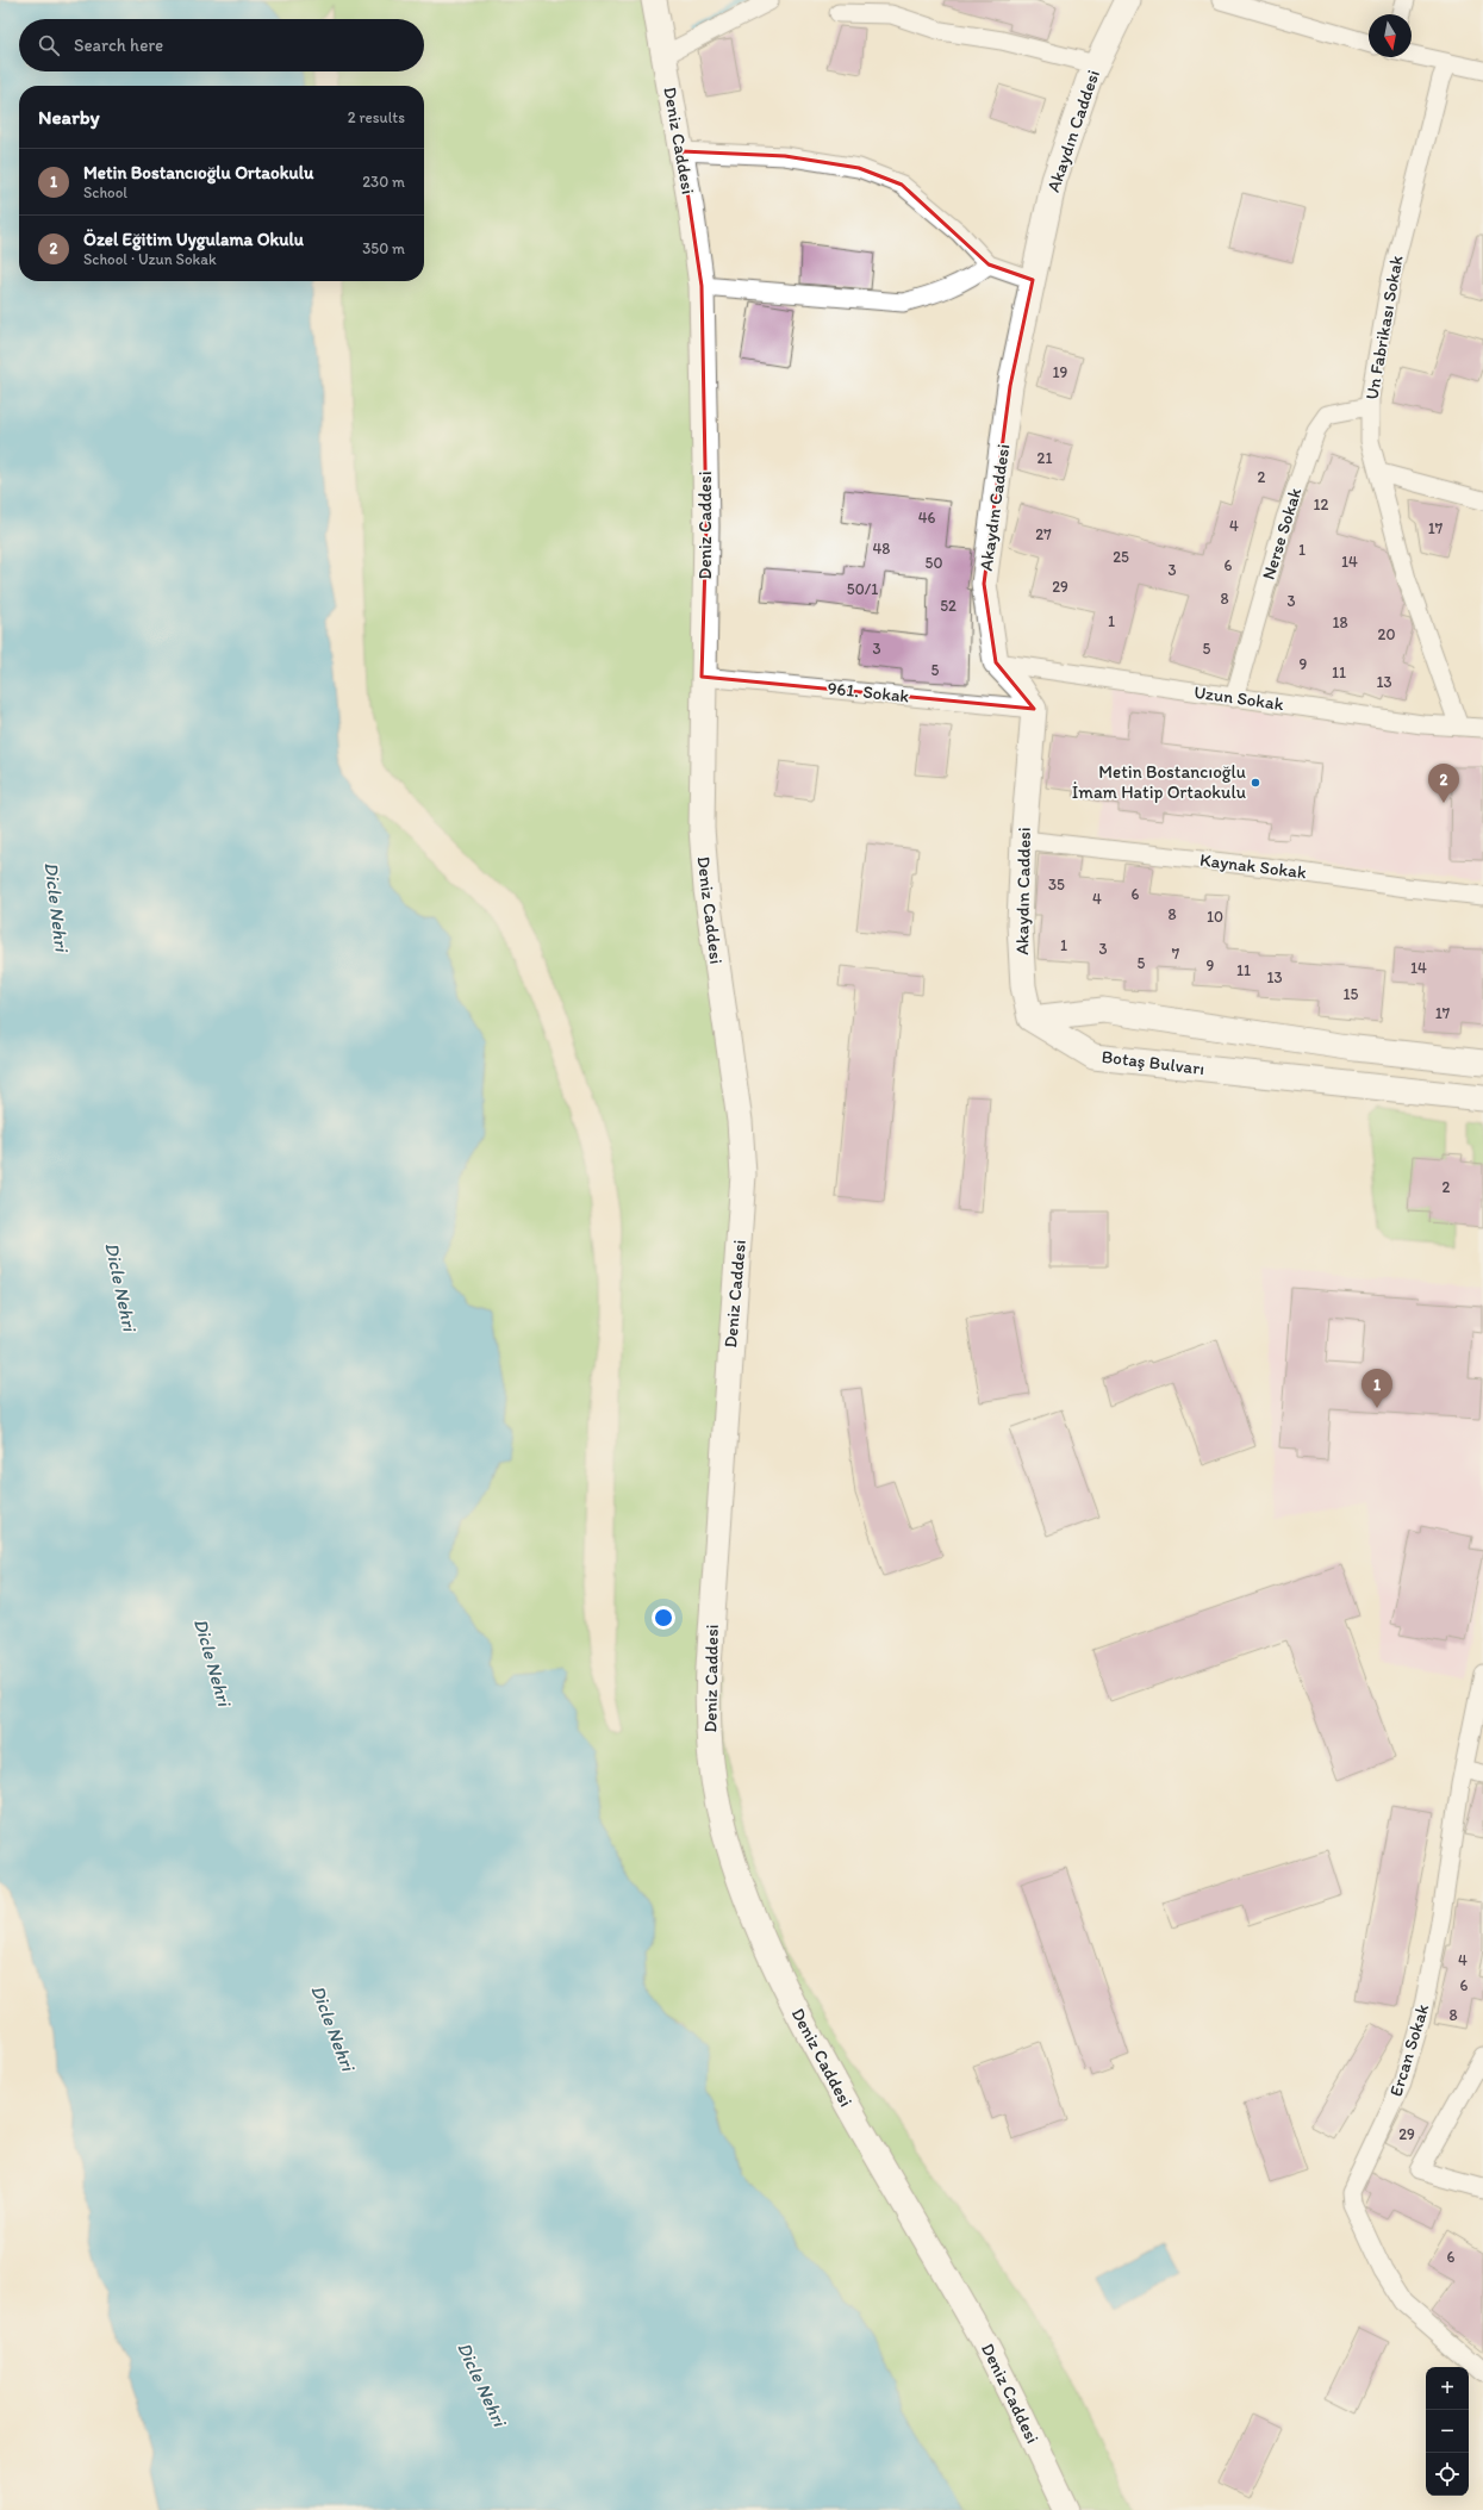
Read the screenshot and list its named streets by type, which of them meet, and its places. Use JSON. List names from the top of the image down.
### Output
{
  "streets": {
    "street": [
      "Akaydın Caddesi",
      "Deniz Caddesi",
      "Un Fabrikası Sokak",
      "Nerse Sokak",
      "961. Sokak",
      "Uzun Sokak",
      "Kaynak Sokak",
      "Botaş Bulvarı",
      "Ercan Sokak"
    ]
  },
  "crossings": [
    ["Akaydın Caddesi", "961. Sokak"],
    ["Akaydın Caddesi", "Uzun Sokak"],
    ["Akaydın Caddesi", "Kaynak Sokak"],
    ["Akaydın Caddesi", "Botaş Bulvarı"],
    ["Deniz Caddesi", "961. Sokak"],
    ["Un Fabrikası Sokak", "Nerse Sokak"],
    ["Un Fabrikası Sokak", "Uzun Sokak"],
    ["Nerse Sokak", "Uzun Sokak"]
  ],
  "water": ["Dicle Nehri"],
  "places": ["Metin Bostancıoğlu İmam Hatip Ortaokulu"],
  "house_numbers": [
    "19",
    "21",
    "2",
    "12",
    "46",
    "4",
    "17",
    "27",
    "48",
    "1",
    "25",
    "14",
    "50",
    "6",
    "3",
    "29",
    "50/1",
    "8",
    "3",
    "52",
    "1",
    "18",
    "20",
    "3",
    "5",
    "9",
    "5",
    "11",
    "13",
    "35",
    "6",
    "4",
    "8",
    "10",
    "1",
    "3",
    "7",
    "5",
    "9",
    "14",
    "11",
    "13",
    "15",
    "17",
    "2",
    "4",
    "6",
    "8",
    "29",
    "6"
  ],
  "north": "bottom",
  "page": {
    "search": "Search here",
    "heading": ["Nearby", "2 results"],
    "list": [
      {
        "mark": "1",
        "name": "Metin Bostancıoğlu Ortaokulu",
        "note": "School",
        "value": "230 m"
      },
      {
        "mark": "2",
        "name": "Özel Eğitim Uygulama Okulu",
        "note": "School · Uzun Sokak",
        "value": "350 m"
      }
    ],
    "pins": ["2", "1"],
    "map_buttons": ["+", "−"]
  }
}
